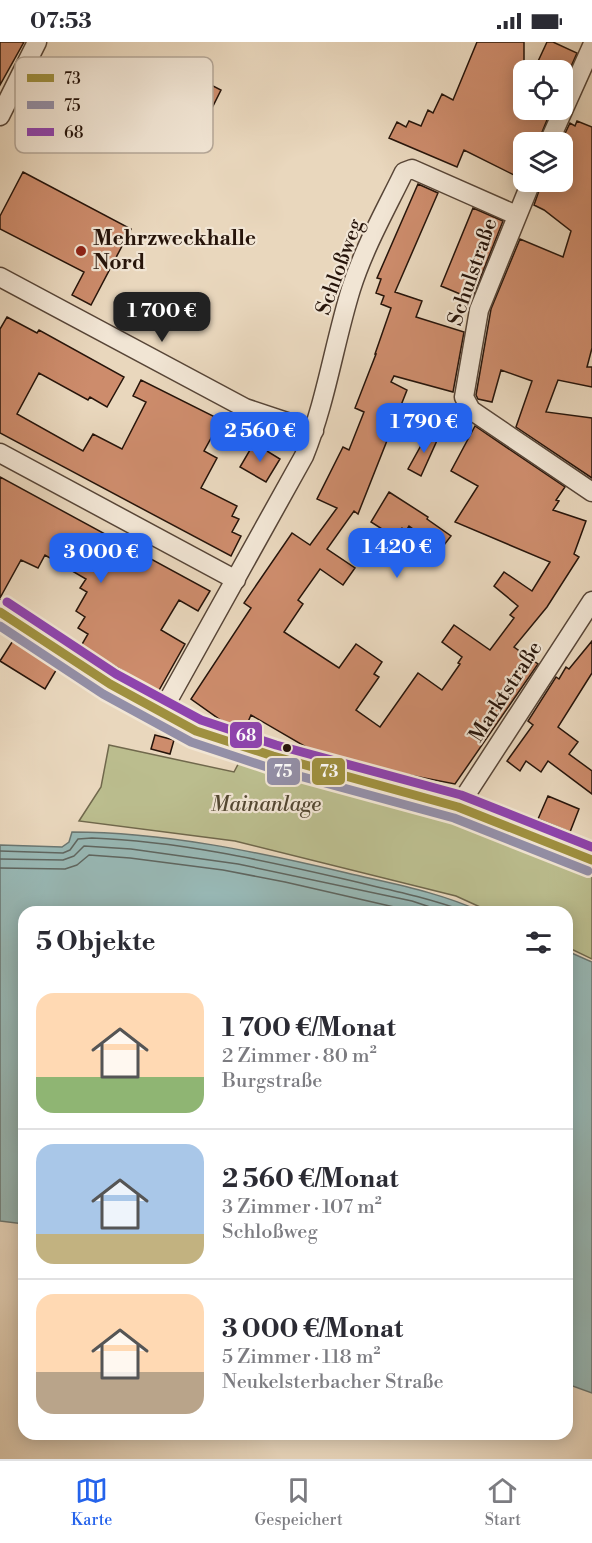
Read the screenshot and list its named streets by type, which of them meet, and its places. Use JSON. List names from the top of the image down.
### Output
{
  "streets": {
    "street": ["Schloßweg", "Schulstraße", "Marktstraße"]
  },
  "crossings": [
    ["Schloßweg", "Schulstraße"]
  ],
  "parks": ["Mainanlage"],
  "places": ["Mehrzweckhalle Nord"],
  "lines": ["transit line 68", "transit line 73", "transit line 75"],
  "legend": ["73", "75", "68"],
  "page": {
    "status": "07:53",
    "price": [
      "1 700 €",
      "1 790 €",
      "2 560 €",
      "1 420 €",
      "3 000 €"
    ],
    "heading": "5 Objekte",
    "list": [
      {
        "name": "1 700 €/Monat",
        "note": "2 Zimmer · 80 m² · Burgstraße"
      },
      {
        "name": "2 560 €/Monat",
        "note": "3 Zimmer · 107 m² · Schloßweg"
      },
      {
        "name": "3 000 €/Monat",
        "note": "5 Zimmer · 118 m² · Neukelsterbacher Straße"
      }
    ],
    "tabs": ["Karte", "Gespeichert", "Start"]
  }
}
